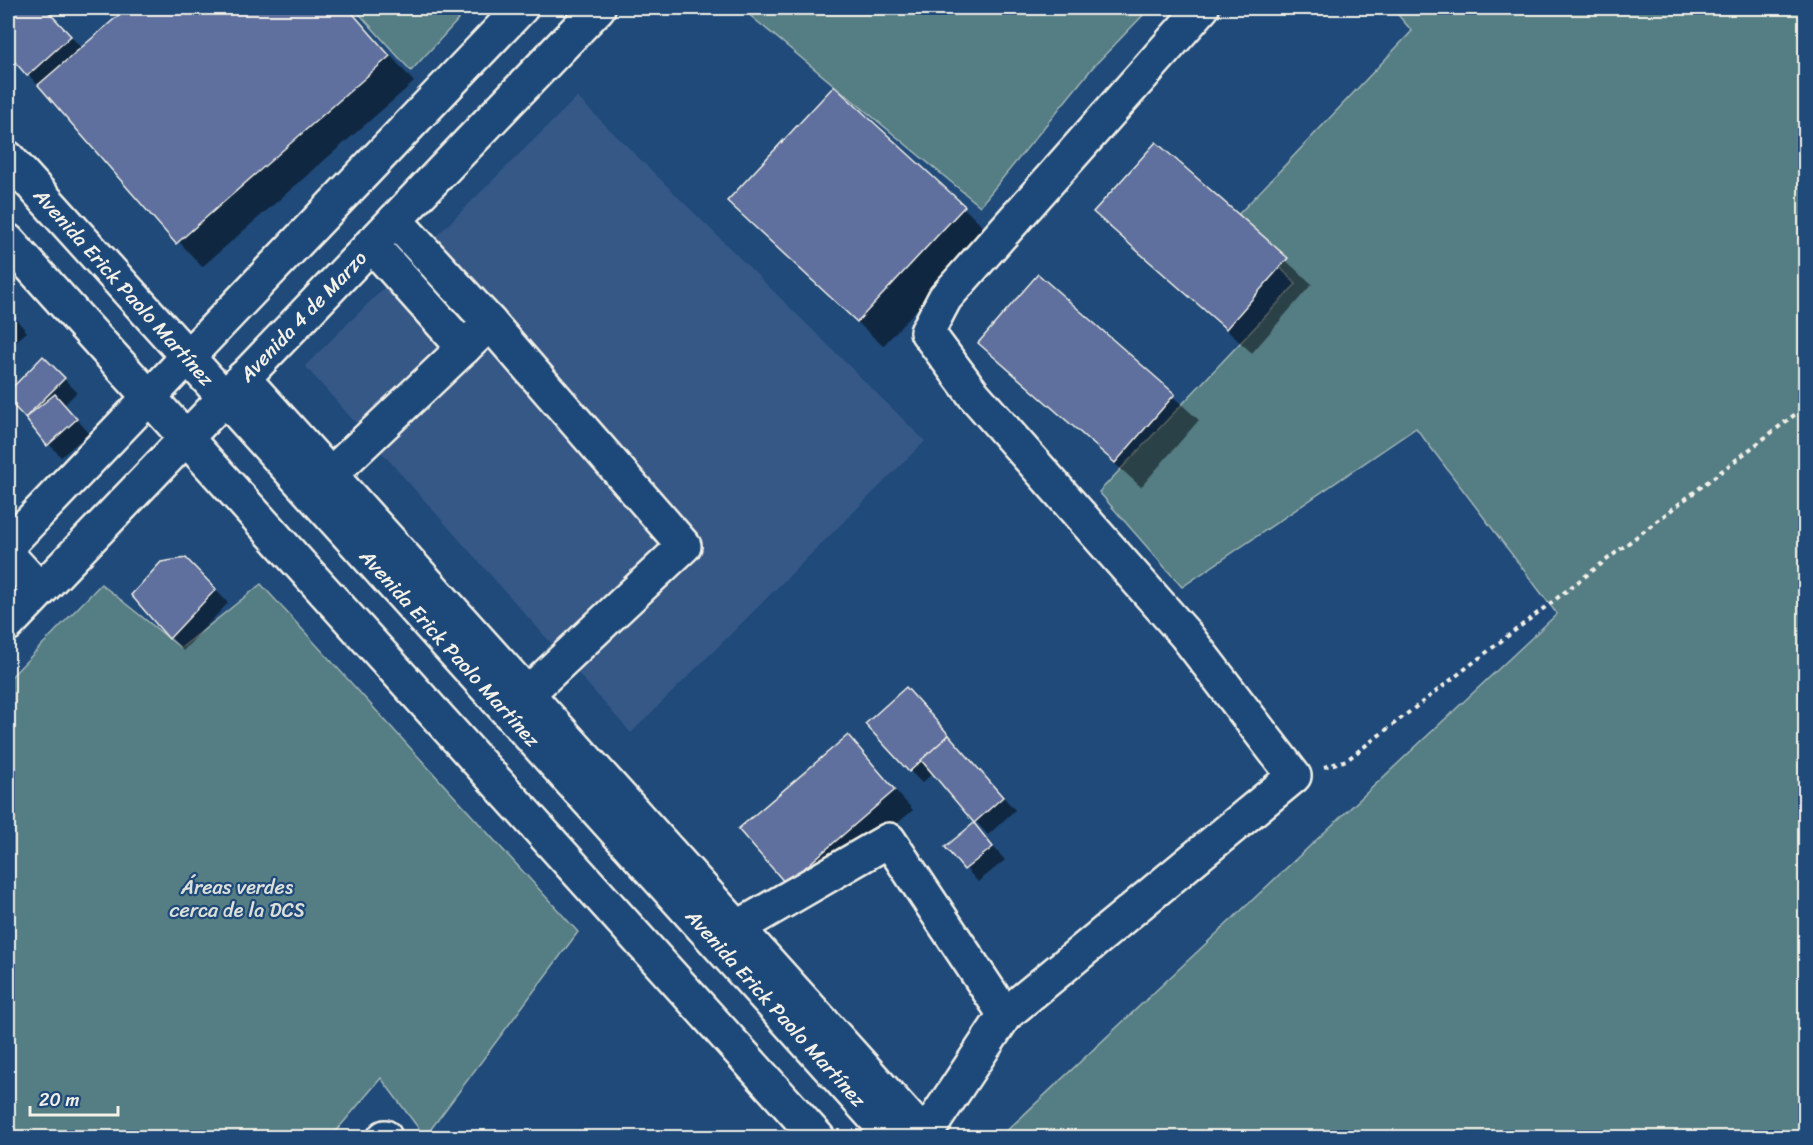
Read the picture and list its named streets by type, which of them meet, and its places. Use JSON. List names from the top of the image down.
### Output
{
  "streets": {
    "street": ["Avenida Erick Paolo Martínez", "Avenida 4 de Marzo"]
  },
  "crossings": [
    ["Avenida Erick Paolo Martínez", "Avenida 4 de Marzo"]
  ],
  "parks": ["Áreas verdes cerca de la DCS"],
  "scale_bar": "20 m"
}
